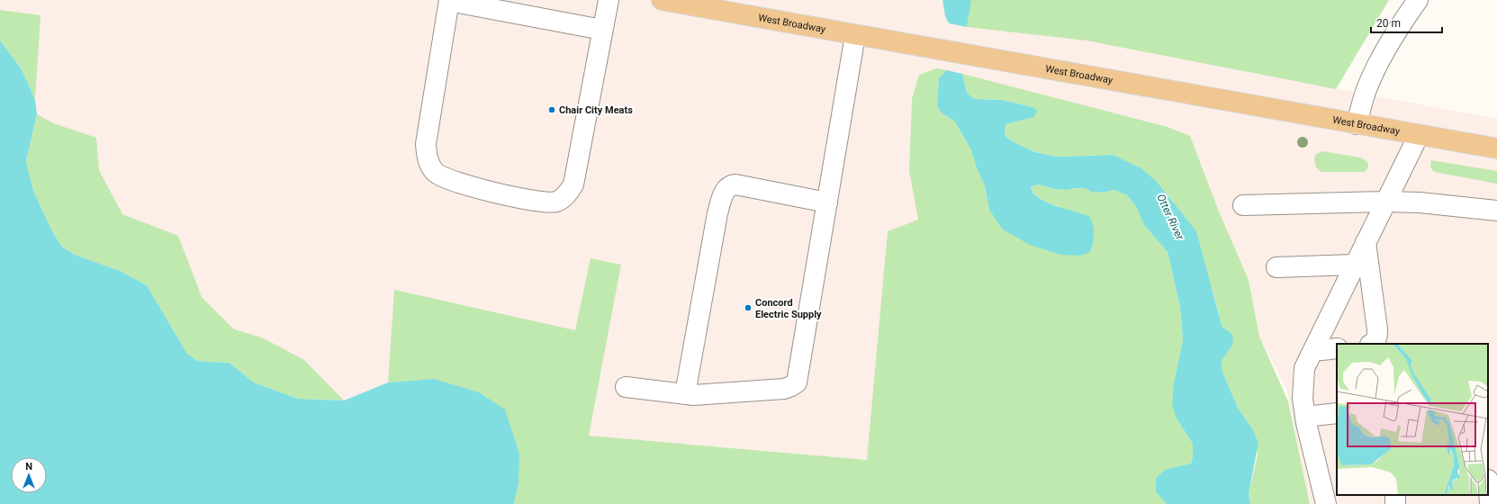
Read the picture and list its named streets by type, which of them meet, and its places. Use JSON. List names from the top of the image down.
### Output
{
  "streets": {
    "main road": ["West Broadway"]
  },
  "water": ["Otter River"],
  "places": ["Chair City Meats", "Concord Electric Supply"],
  "scale_bar": "20 m",
  "north": "top"
}
